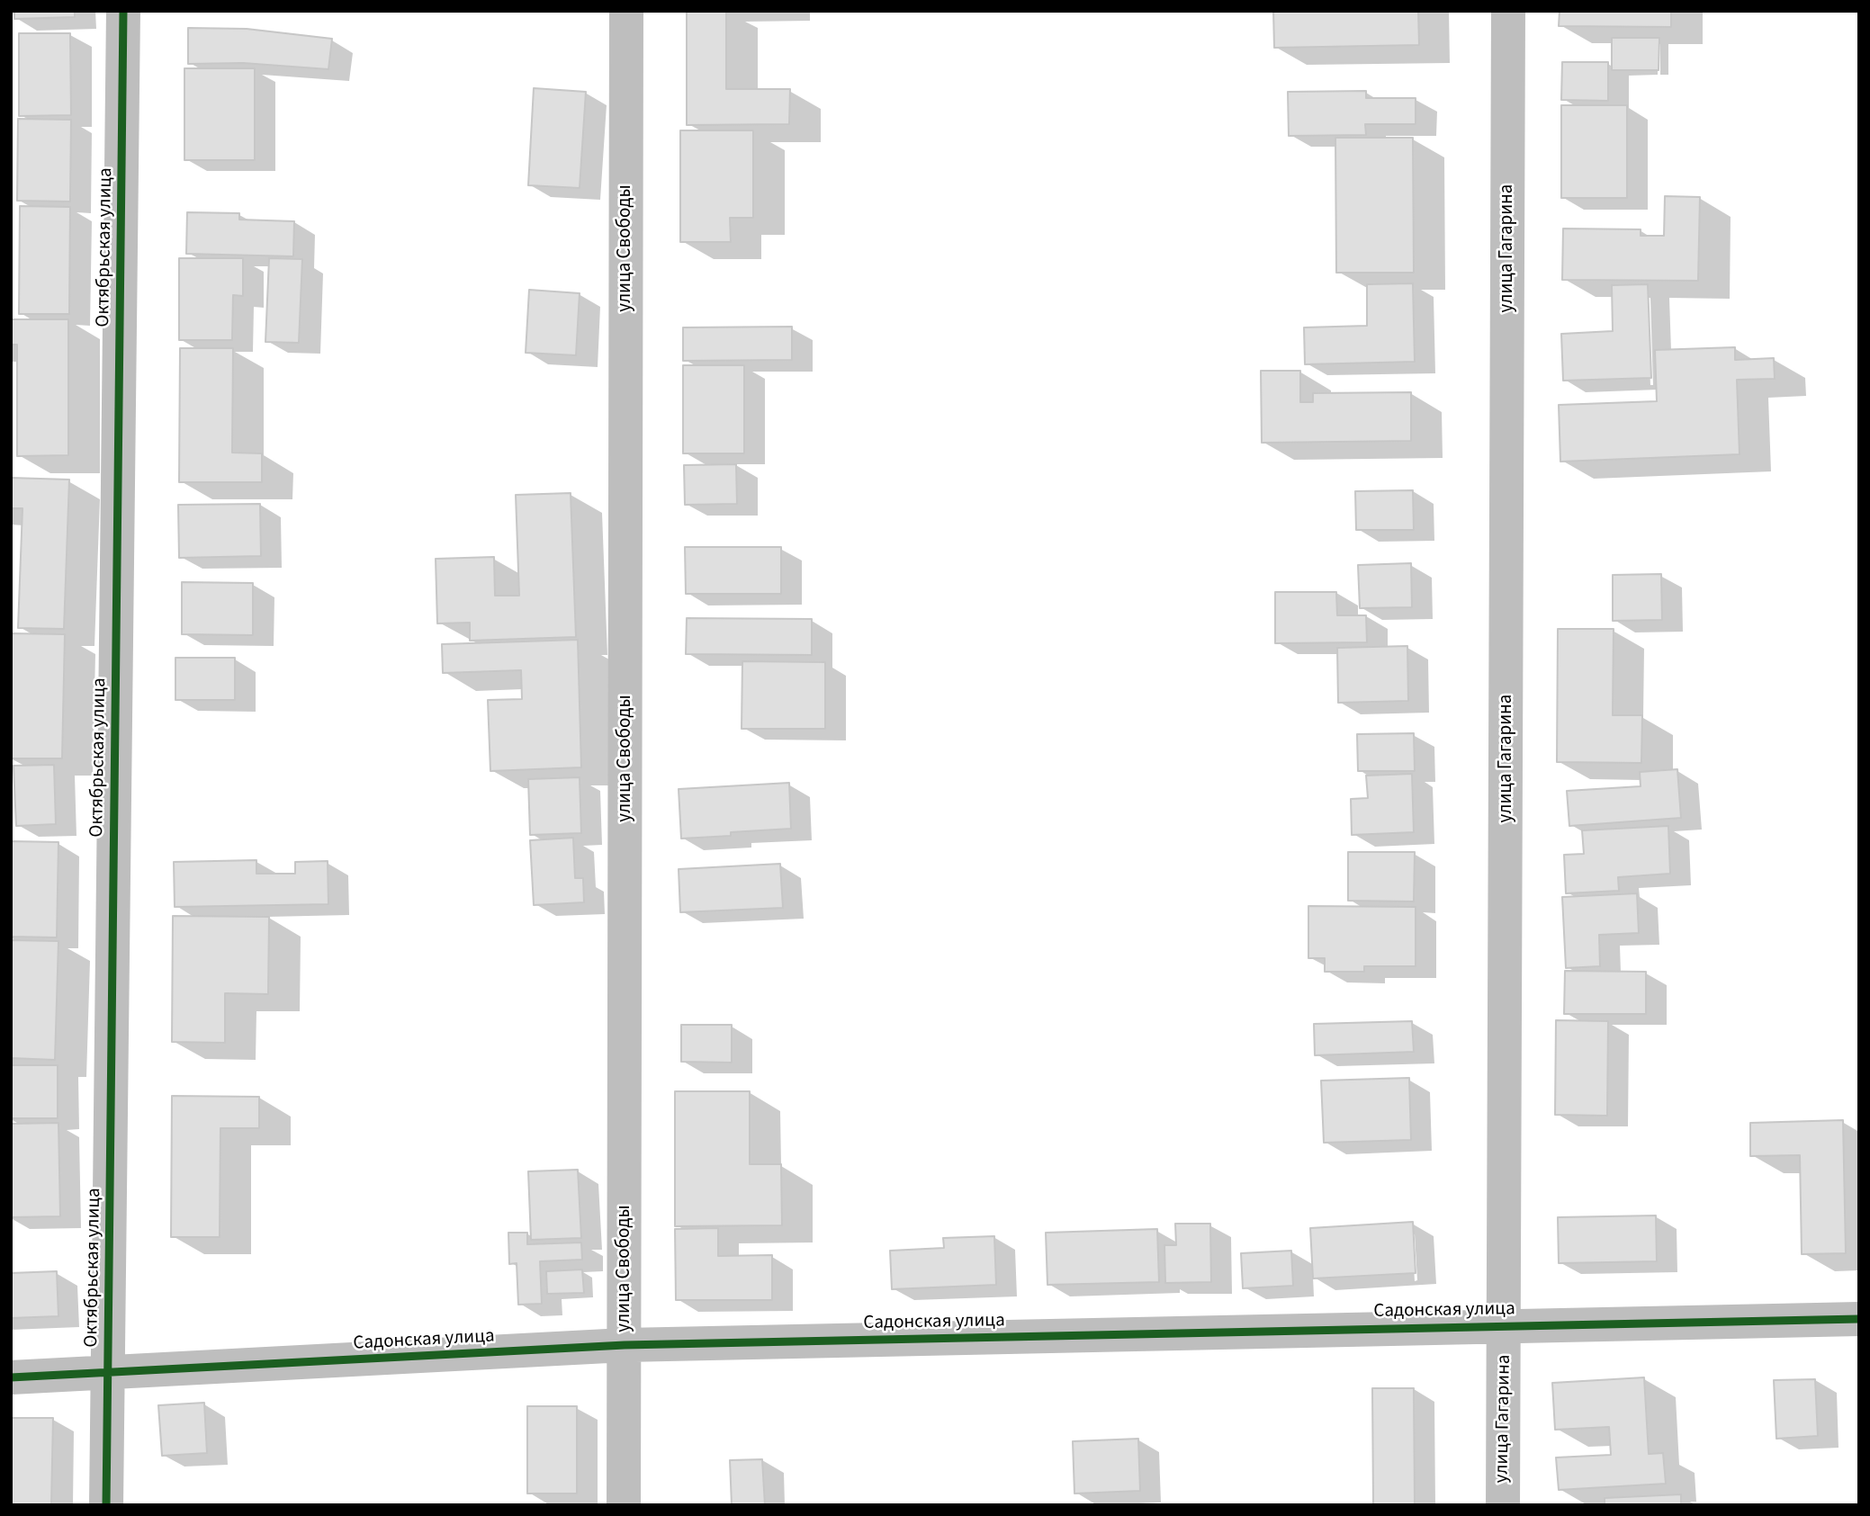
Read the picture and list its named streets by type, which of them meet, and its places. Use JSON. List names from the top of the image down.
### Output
{
  "streets": {
    "street": [
      "Октябрьская улица",
      "улица Свободы",
      "улица Гагарина",
      "Садонская улица"
    ]
  },
  "crossings": [
    ["Октябрьская улица", "Садонская улица"],
    ["улица Свободы", "Садонская улица"],
    ["улица Гагарина", "Садонская улица"]
  ]
}
